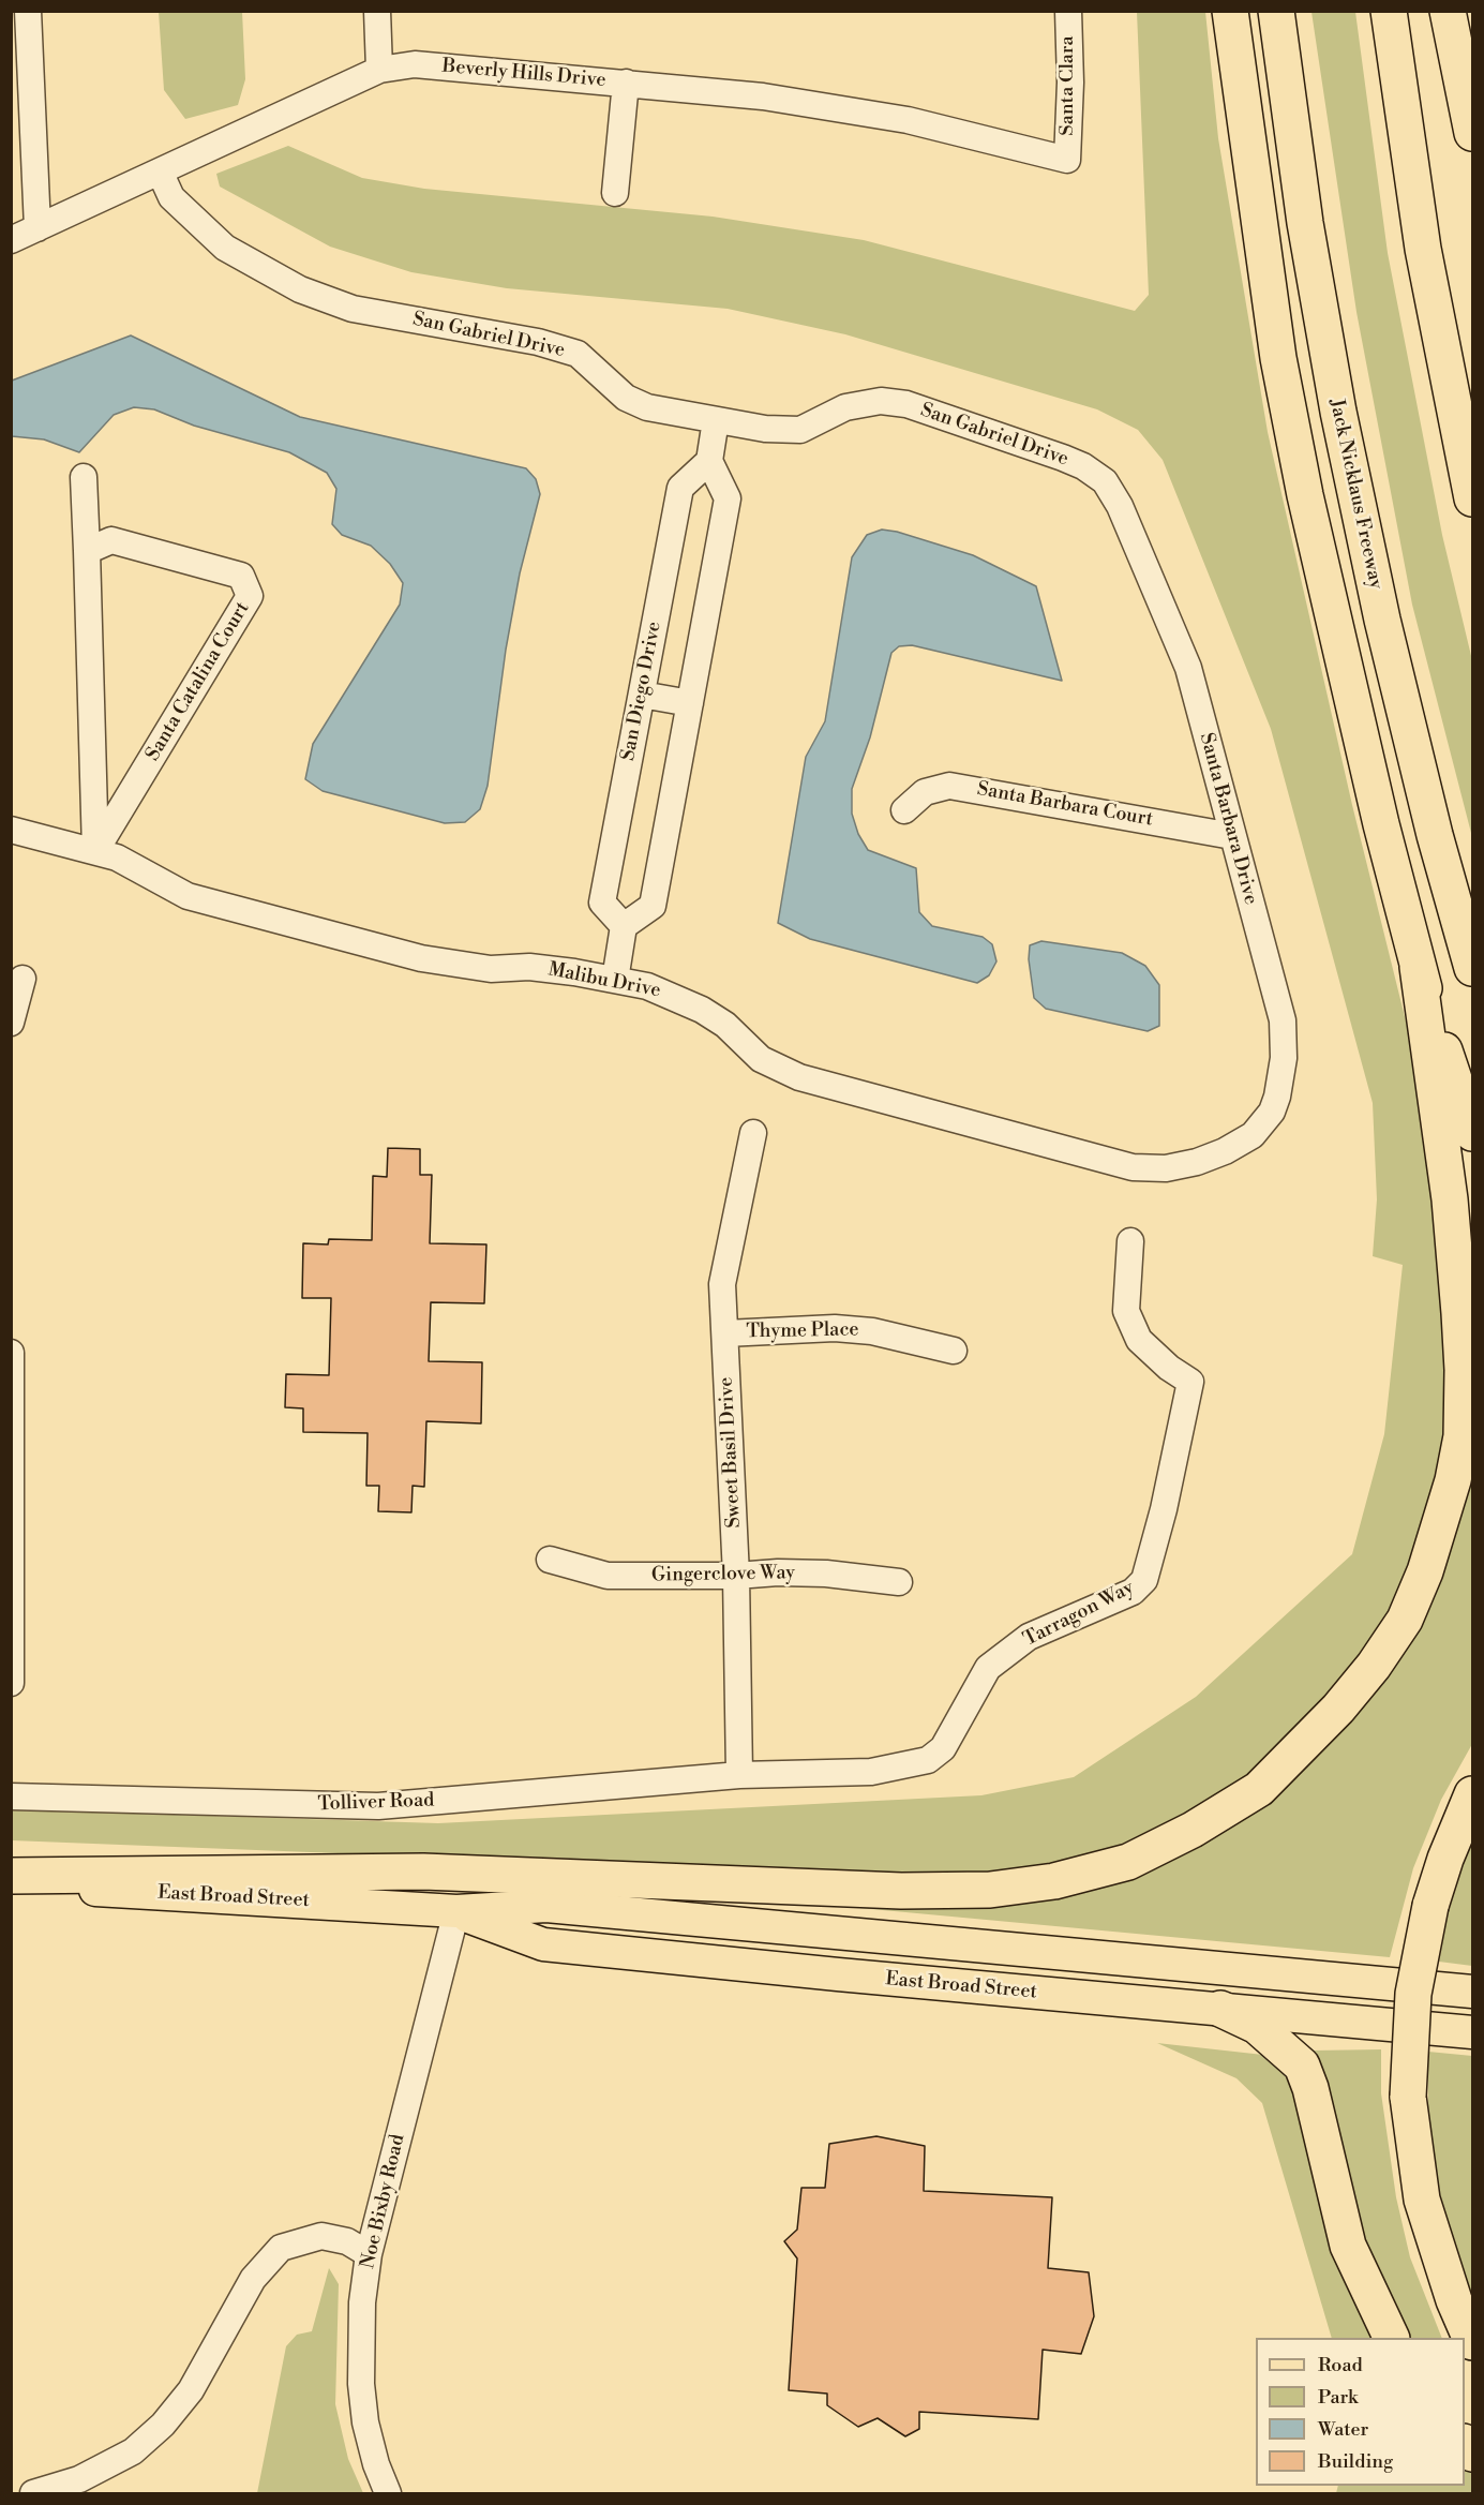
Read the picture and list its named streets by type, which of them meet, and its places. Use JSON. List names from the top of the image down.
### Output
{
  "streets": {
    "highway": ["Jack Nicklaus Freeway"],
    "main road": ["East Broad Street"],
    "street": [
      "Beverly Hills Drive",
      "Santa Clara",
      "San Gabriel Drive",
      "Santa Catalina Court",
      "San Diego Drive",
      "Santa Barbara Court",
      "Santa Barbara Drive",
      "Malibu Drive",
      "Thyme Place",
      "Sweet Basil Drive",
      "Gingerclove Way",
      "Tarragon Way",
      "Tolliver Road",
      "Noe Bixby Road"
    ]
  },
  "crossings": [
    ["Beverly Hills Drive", "Santa Clara"],
    ["Beverly Hills Drive", "San Gabriel Drive"],
    ["San Gabriel Drive", "Santa Barbara Drive"],
    ["Santa Catalina Court", "Malibu Drive"],
    ["Santa Barbara Court", "Santa Barbara Drive"],
    ["Santa Barbara Drive", "Malibu Drive"],
    ["Thyme Place", "Sweet Basil Drive"],
    ["Sweet Basil Drive", "Gingerclove Way"],
    ["Sweet Basil Drive", "Tarragon Way"],
    ["Sweet Basil Drive", "Tolliver Road"],
    ["Tarragon Way", "Tolliver Road"],
    ["East Broad Street", "Noe Bixby Road"]
  ],
  "legend": [
    "Road",
    "Park",
    "Water",
    "Building"
  ]
}
